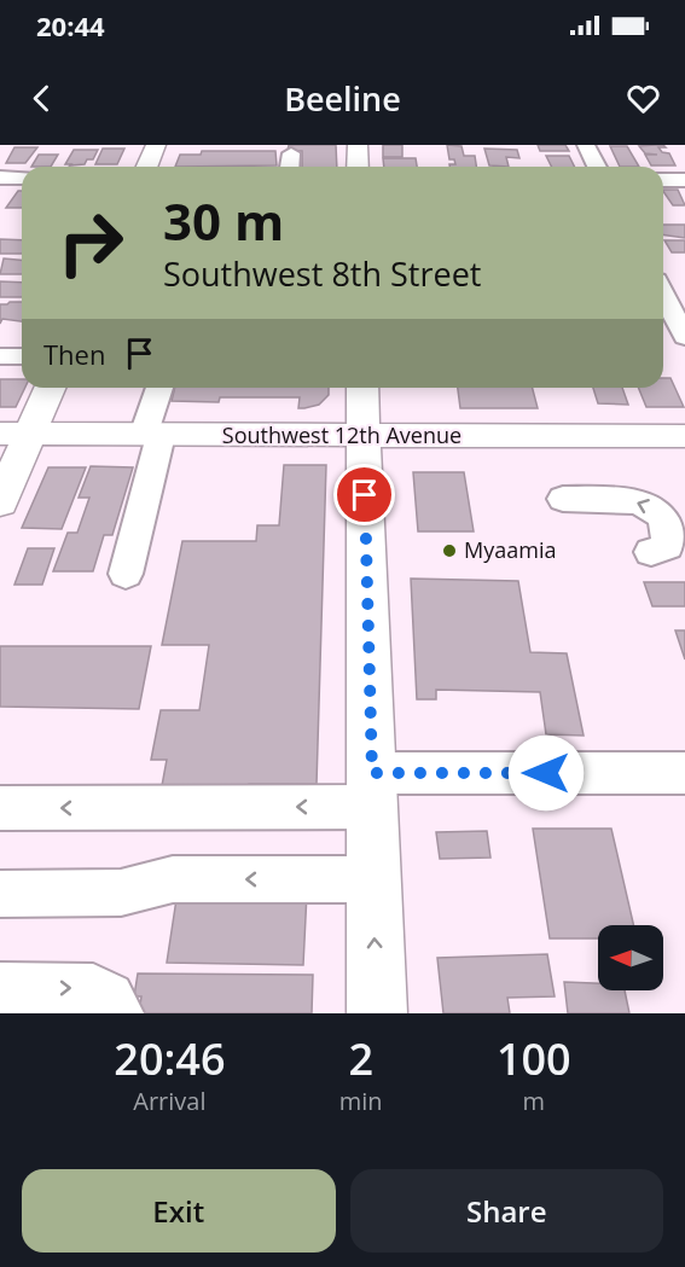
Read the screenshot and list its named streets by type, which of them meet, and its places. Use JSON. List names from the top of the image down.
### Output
{
  "streets": {
    "main road": ["Southwest 12th Avenue"]
  },
  "places": ["Myaamia"],
  "north": "left",
  "page": {
    "status": "20:44",
    "header": "Beeline",
    "turn": ["30 m", "Southwest 8th Street"],
    "then": "Then",
    "eta": [
      "20:46",
      "Arrival",
      "2",
      "min",
      "100",
      "m"
    ],
    "buttons": ["Exit", "Share"]
  }
}
